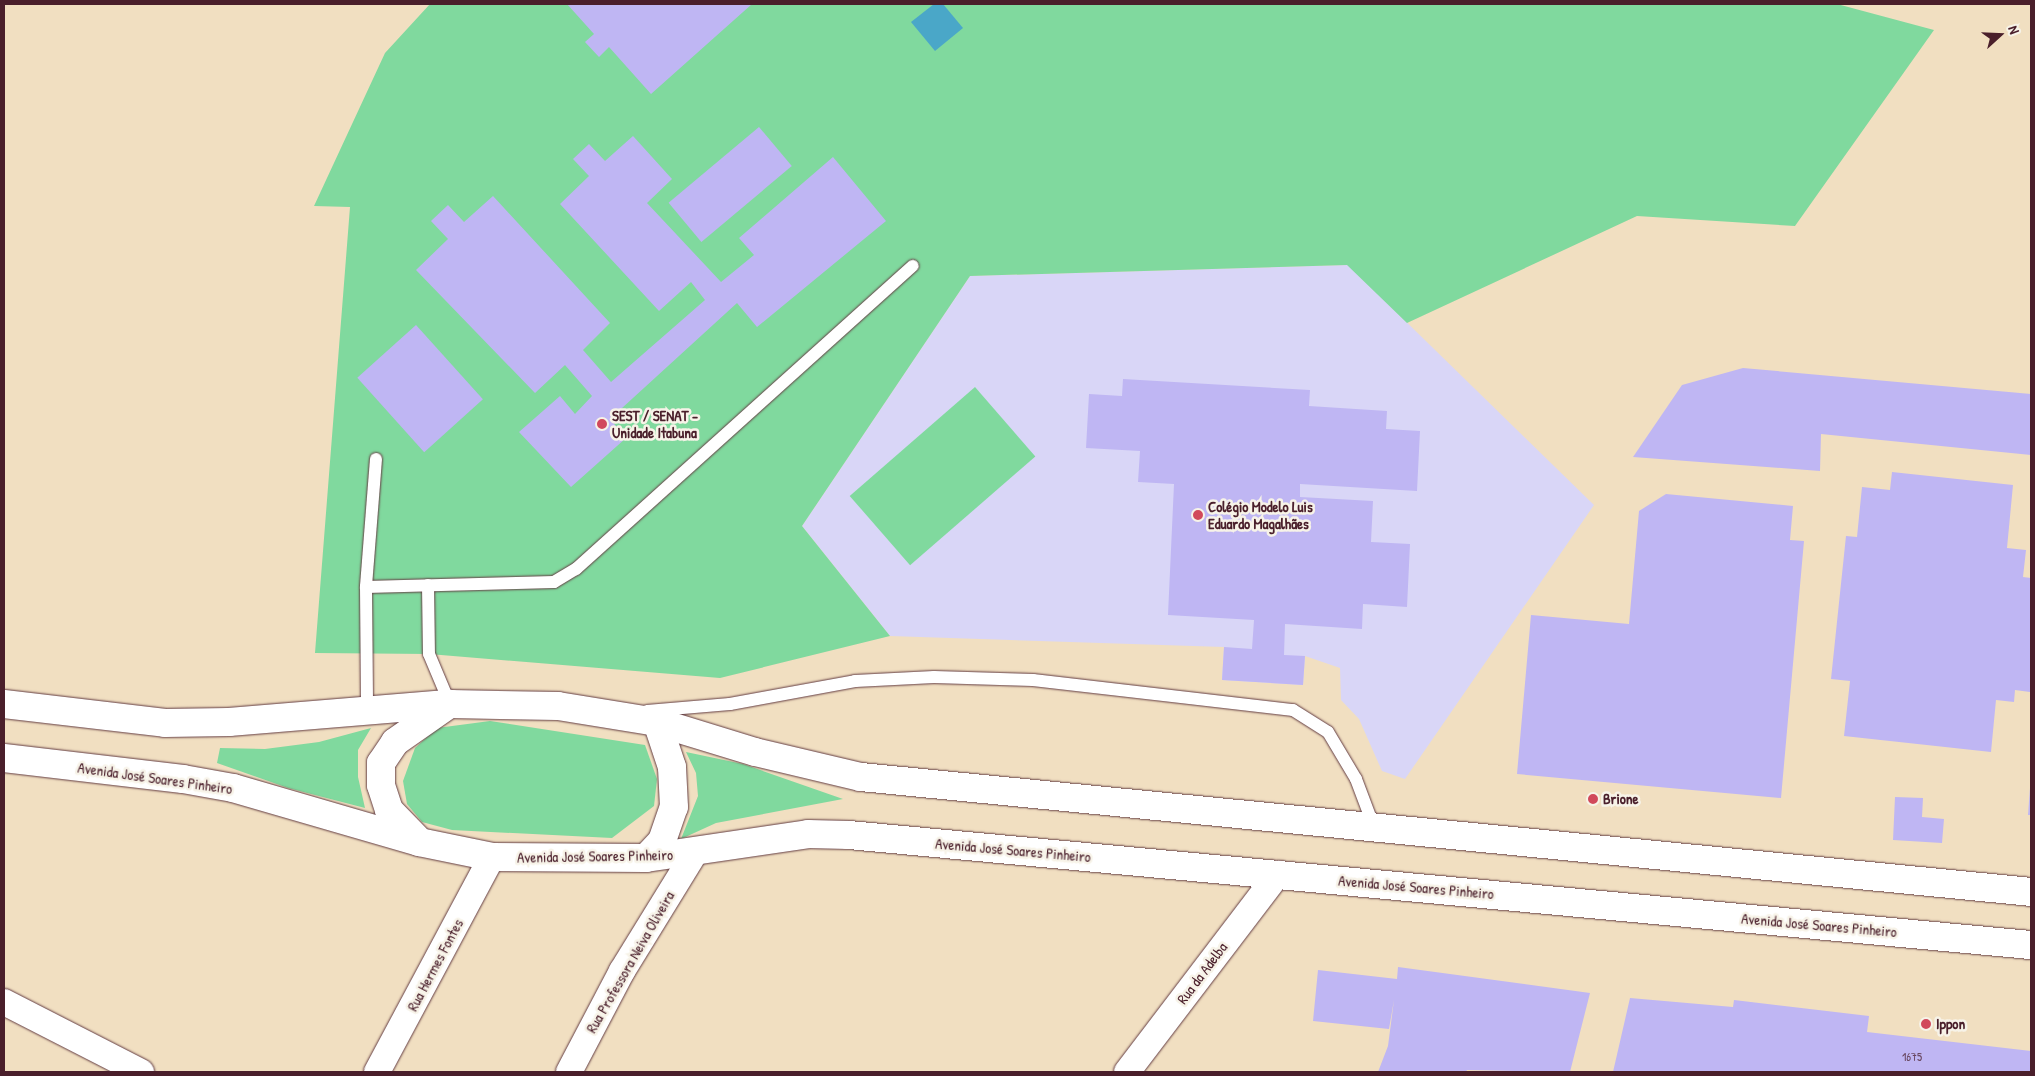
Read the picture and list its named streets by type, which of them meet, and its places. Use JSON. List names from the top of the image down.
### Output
{
  "streets": {
    "main road": ["Avenida José Soares Pinheiro"],
    "street": ["Rua Professora Neiva Oliveira", "Rua Hermes Fontes", "Rua da Adelba"]
  },
  "crossings": [
    ["Avenida José Soares Pinheiro", "Rua Professora Neiva Oliveira"],
    ["Avenida José Soares Pinheiro", "Rua Hermes Fontes"],
    ["Avenida José Soares Pinheiro", "Rua da Adelba"]
  ],
  "places": [
    "SEST / SENAT - Unidade Itabuna",
    "Colégio Modelo Luis Eduardo Magalhães",
    "Brione",
    "Ippon"
  ],
  "house_numbers": ["1675"],
  "north": "right"
}
